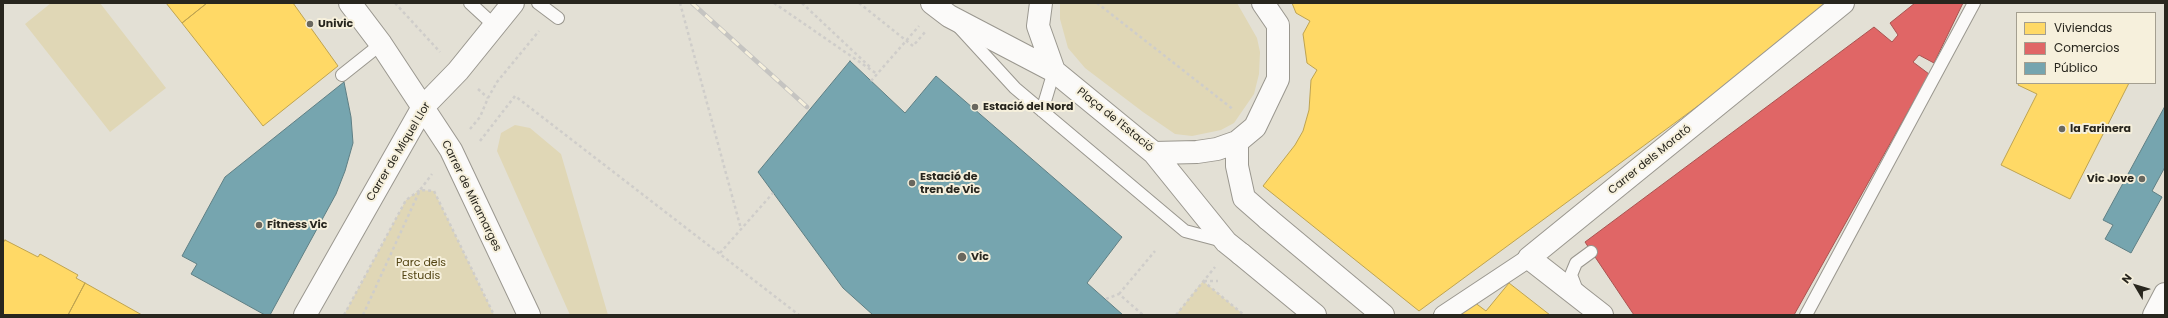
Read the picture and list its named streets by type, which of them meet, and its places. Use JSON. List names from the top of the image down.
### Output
{
  "streets": {
    "street": [
      "Plaça de l'Estació",
      "Carrer de Miquel Llor",
      "Carrer dels Morató",
      "Carrer de Miramarges"
    ]
  },
  "crossings": [
    ["Carrer de Miquel Llor", "Carrer de Miramarges"]
  ],
  "parks": ["Parc dels Estudis"],
  "places": [
    "Univic",
    "Estació del Nord",
    "la Farinera",
    "Vic Jove",
    "Estació de tren de Vic",
    "Fitness Vic",
    "Vic"
  ],
  "legend": ["Viviendas", "Comercios", "Público"],
  "north": "top left"
}
